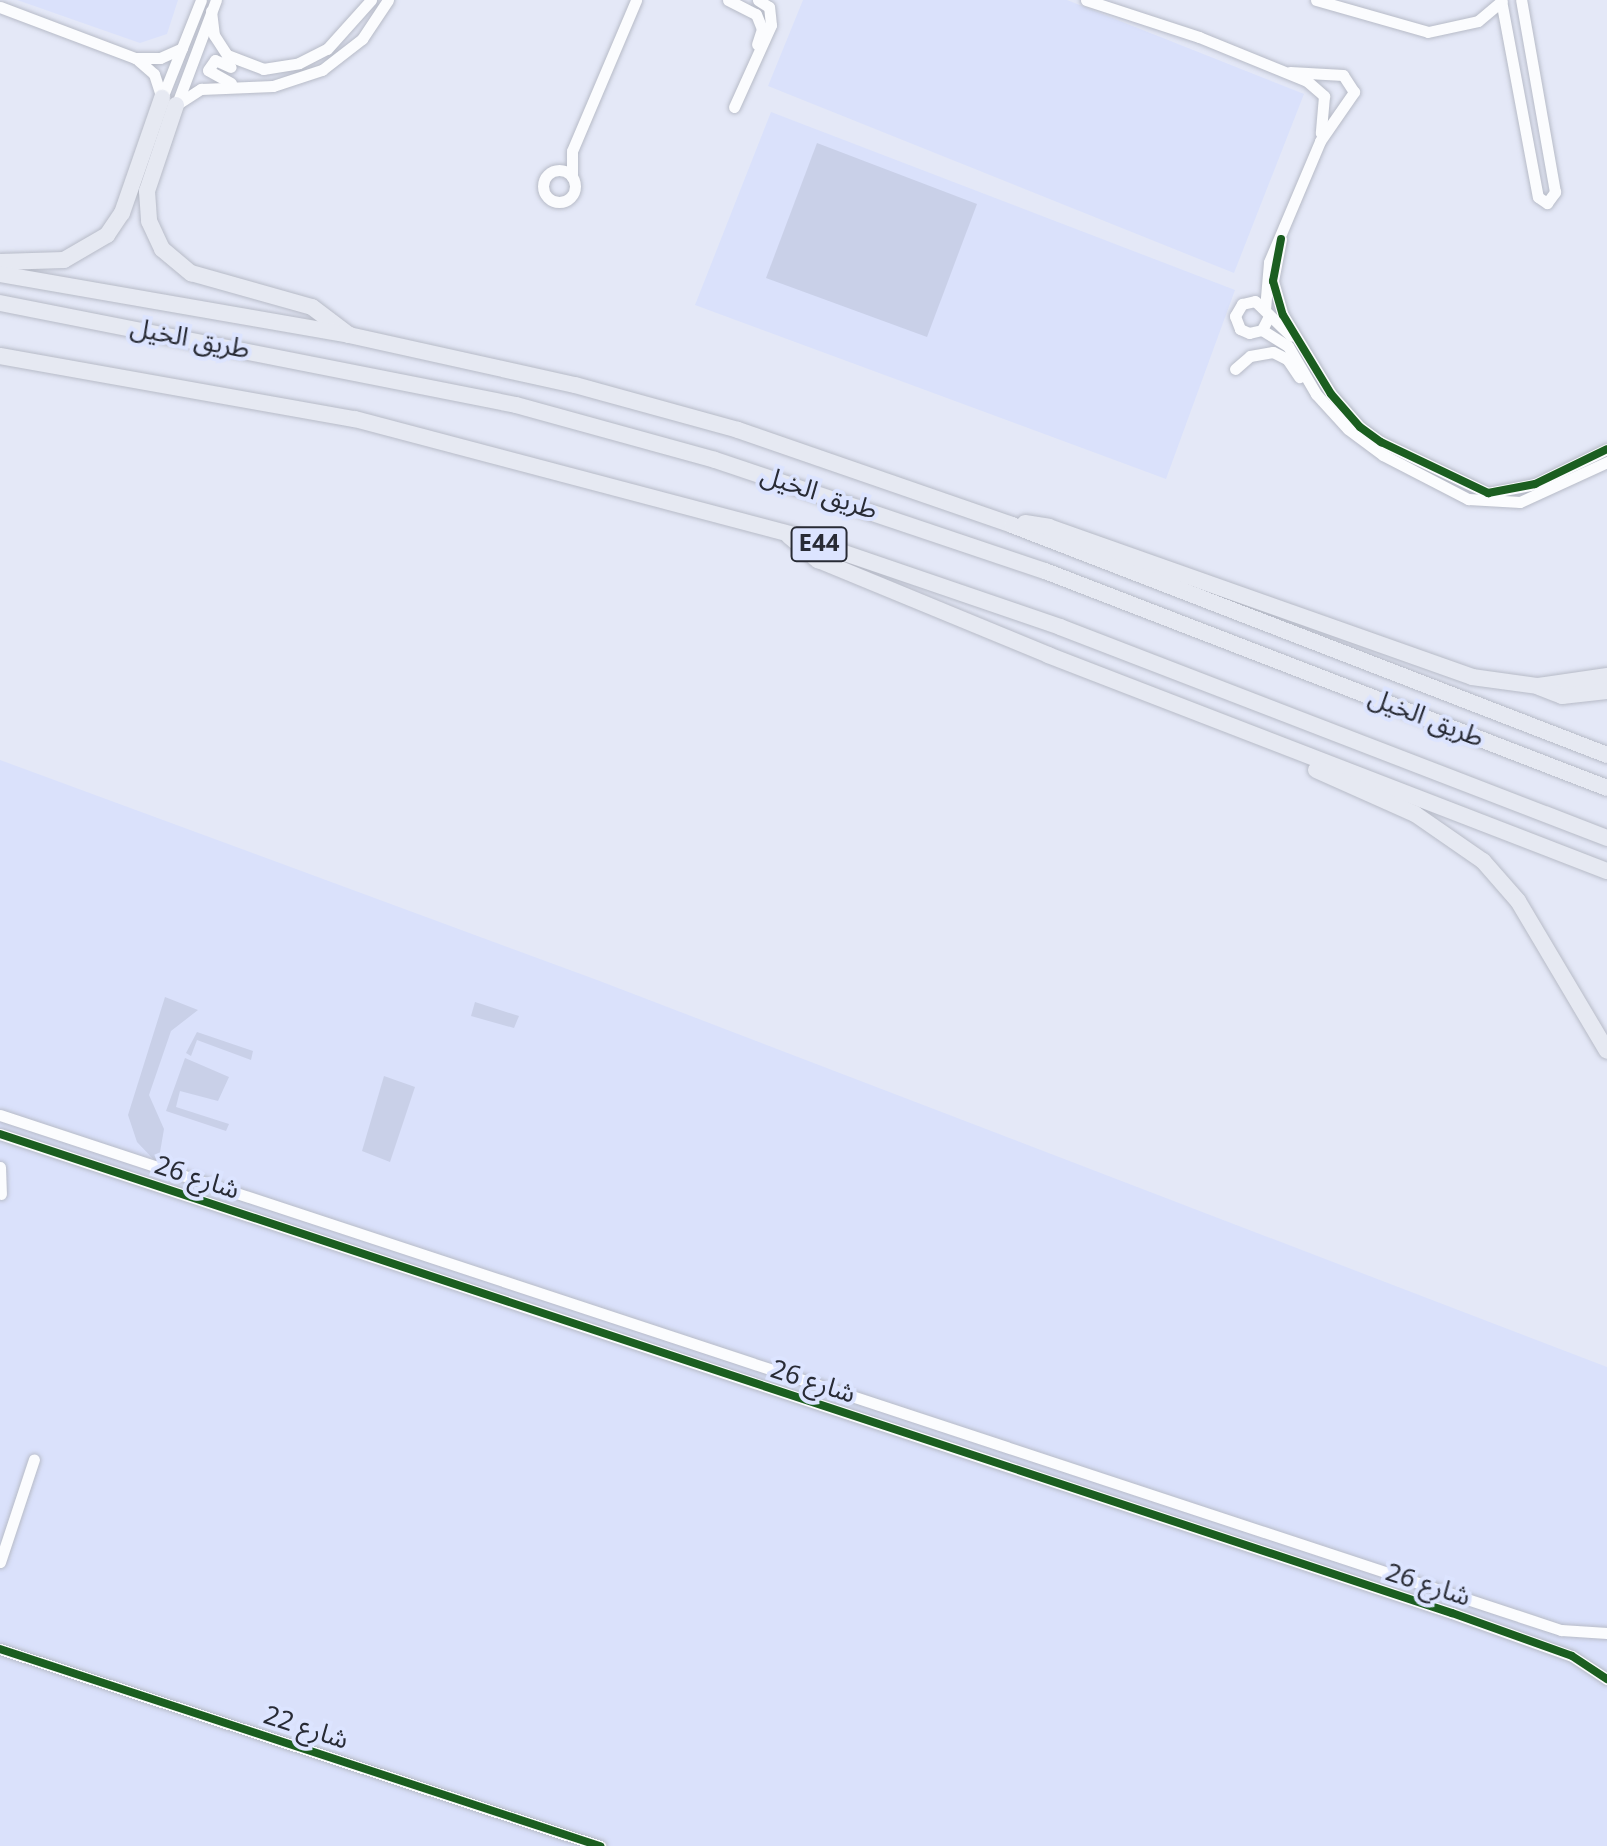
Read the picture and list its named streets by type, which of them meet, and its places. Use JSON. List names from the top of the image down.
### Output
{
  "streets": {
    "highway": ["طريق الخيل", "E44"],
    "street": ["شارع 26", "شارع 22"]
  }
}
